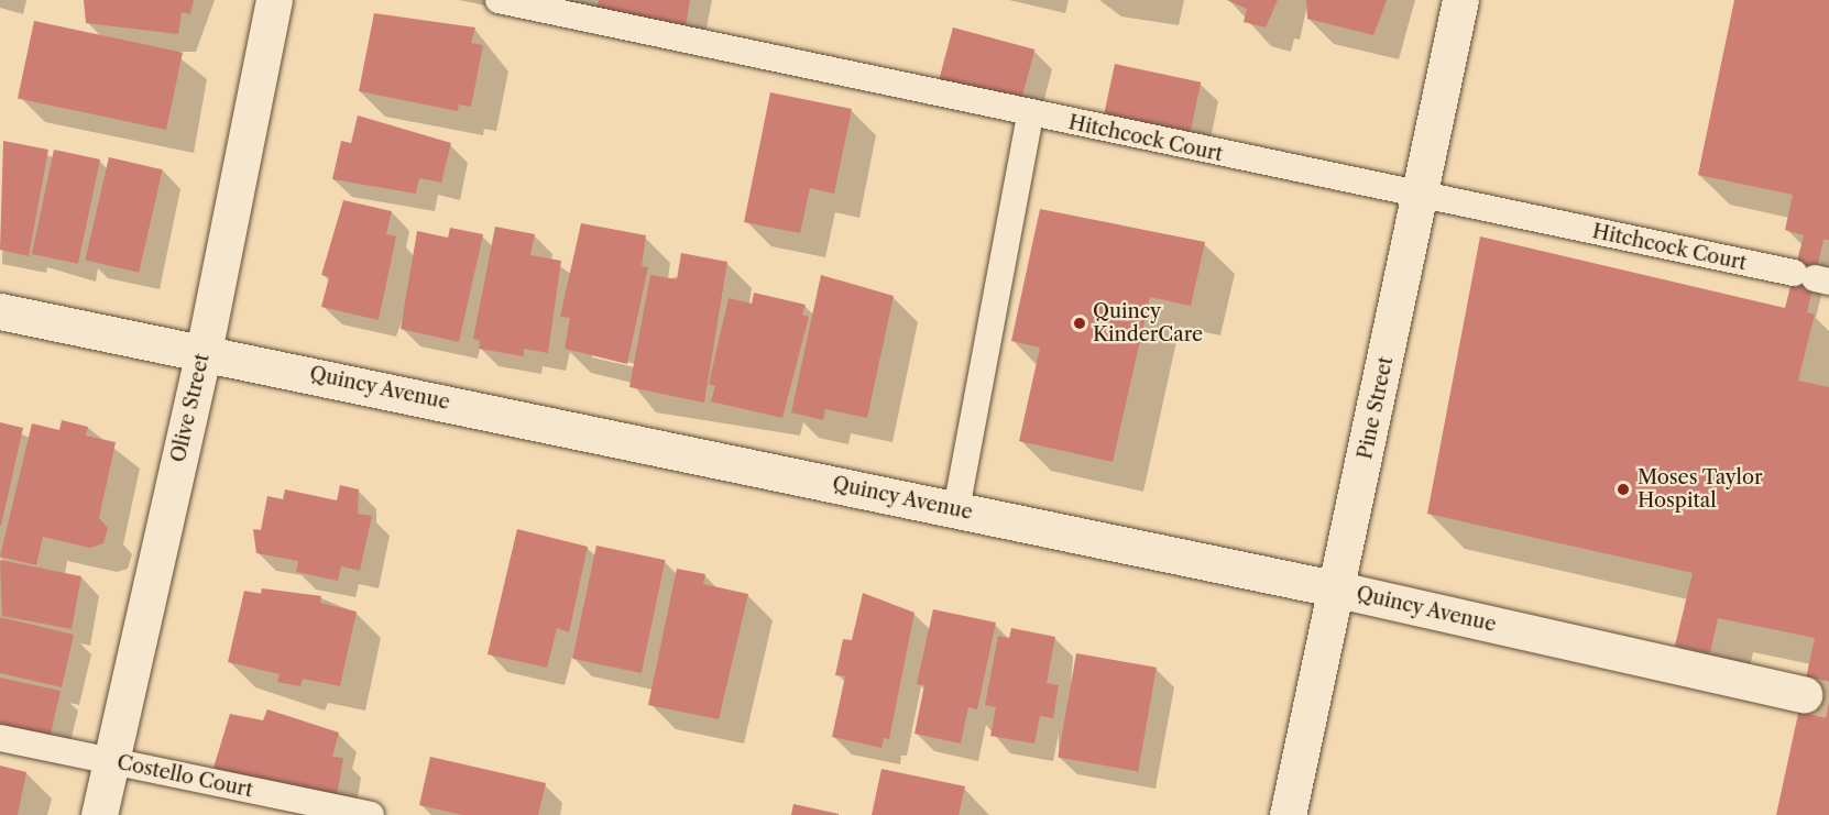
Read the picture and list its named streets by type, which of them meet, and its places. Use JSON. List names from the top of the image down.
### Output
{
  "streets": {
    "street": ["Quincy Avenue", "Olive Street", "Pine Street"],
    "lane": ["Hitchcock Court", "Costello Court"]
  },
  "crossings": [
    ["Hitchcock Court", "Pine Street"],
    ["Quincy Avenue", "Olive Street"],
    ["Quincy Avenue", "Pine Street"],
    ["Olive Street", "Costello Court"]
  ],
  "places": ["Quincy KinderCare", "Moses Taylor Hospital"]
}
